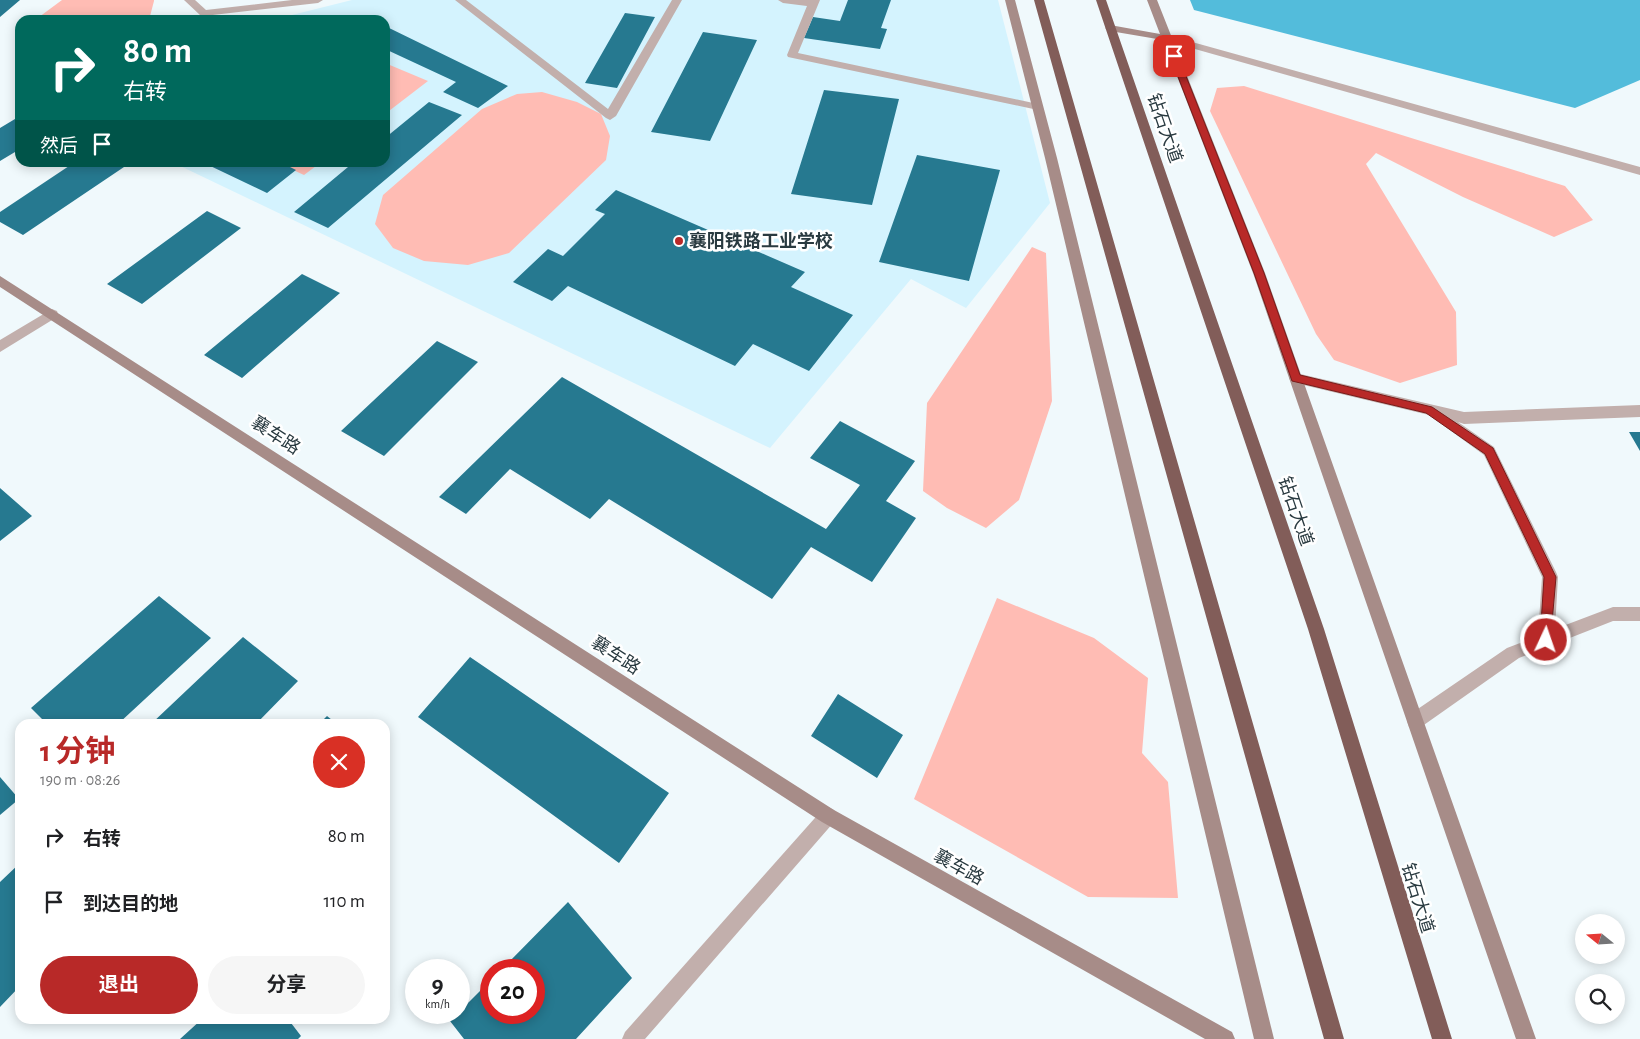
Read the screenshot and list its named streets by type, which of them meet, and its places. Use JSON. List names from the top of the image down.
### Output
{
  "streets": {
    "highway": ["钻石大道"],
    "street": ["襄车路"]
  },
  "places": ["襄阳铁路工业学校"],
  "north": "left",
  "page": {
    "turn": ["80 m", "右转"],
    "then": "然后",
    "heading": ["1 分钟", "190 m · 08:26"],
    "list": [
      {
        "name": "右转",
        "value": "80 m"
      },
      {
        "name": "到达目的地",
        "value": "110 m"
      }
    ],
    "buttons": ["退出", "分享"],
    "speed": "9 km/h",
    "limit": "20"
  }
}
